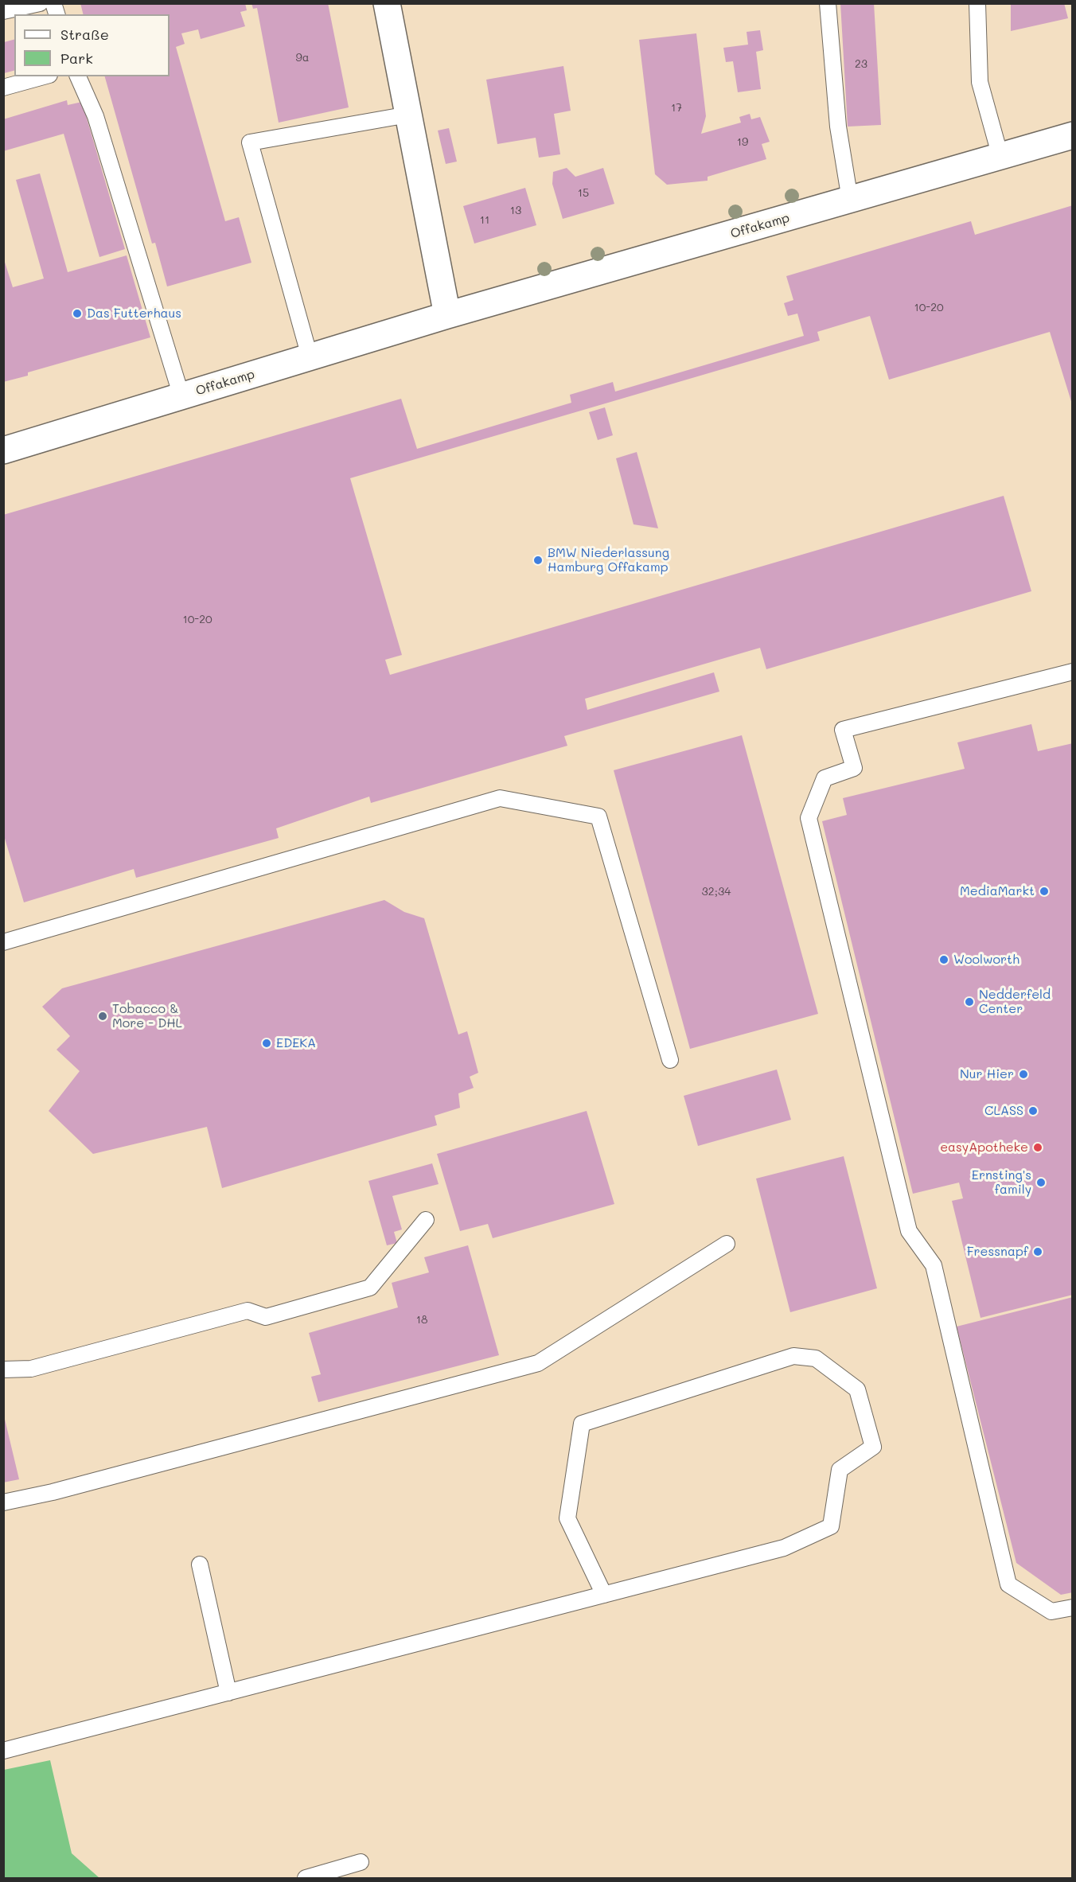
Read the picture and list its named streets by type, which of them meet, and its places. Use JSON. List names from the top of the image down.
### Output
{
  "streets": {
    "street": ["Offakamp"]
  },
  "places": [
    "Das Futterhaus",
    "BMW Niederlassung Hamburg Offakamp",
    "MediaMarkt",
    "Woolworth",
    "Nedderfeld Center",
    "Tobacco & More - DHL",
    "EDEKA",
    "Nur Hier",
    "CLASS",
    "easyApotheke",
    "Ernsting's family",
    "Fressnapf"
  ],
  "house_numbers": [
    "9a",
    "23",
    "17",
    "19",
    "15",
    "13",
    "11",
    "10-20",
    "10-20",
    "32;34",
    "18"
  ],
  "legend": ["Straße", "Park"]
}
